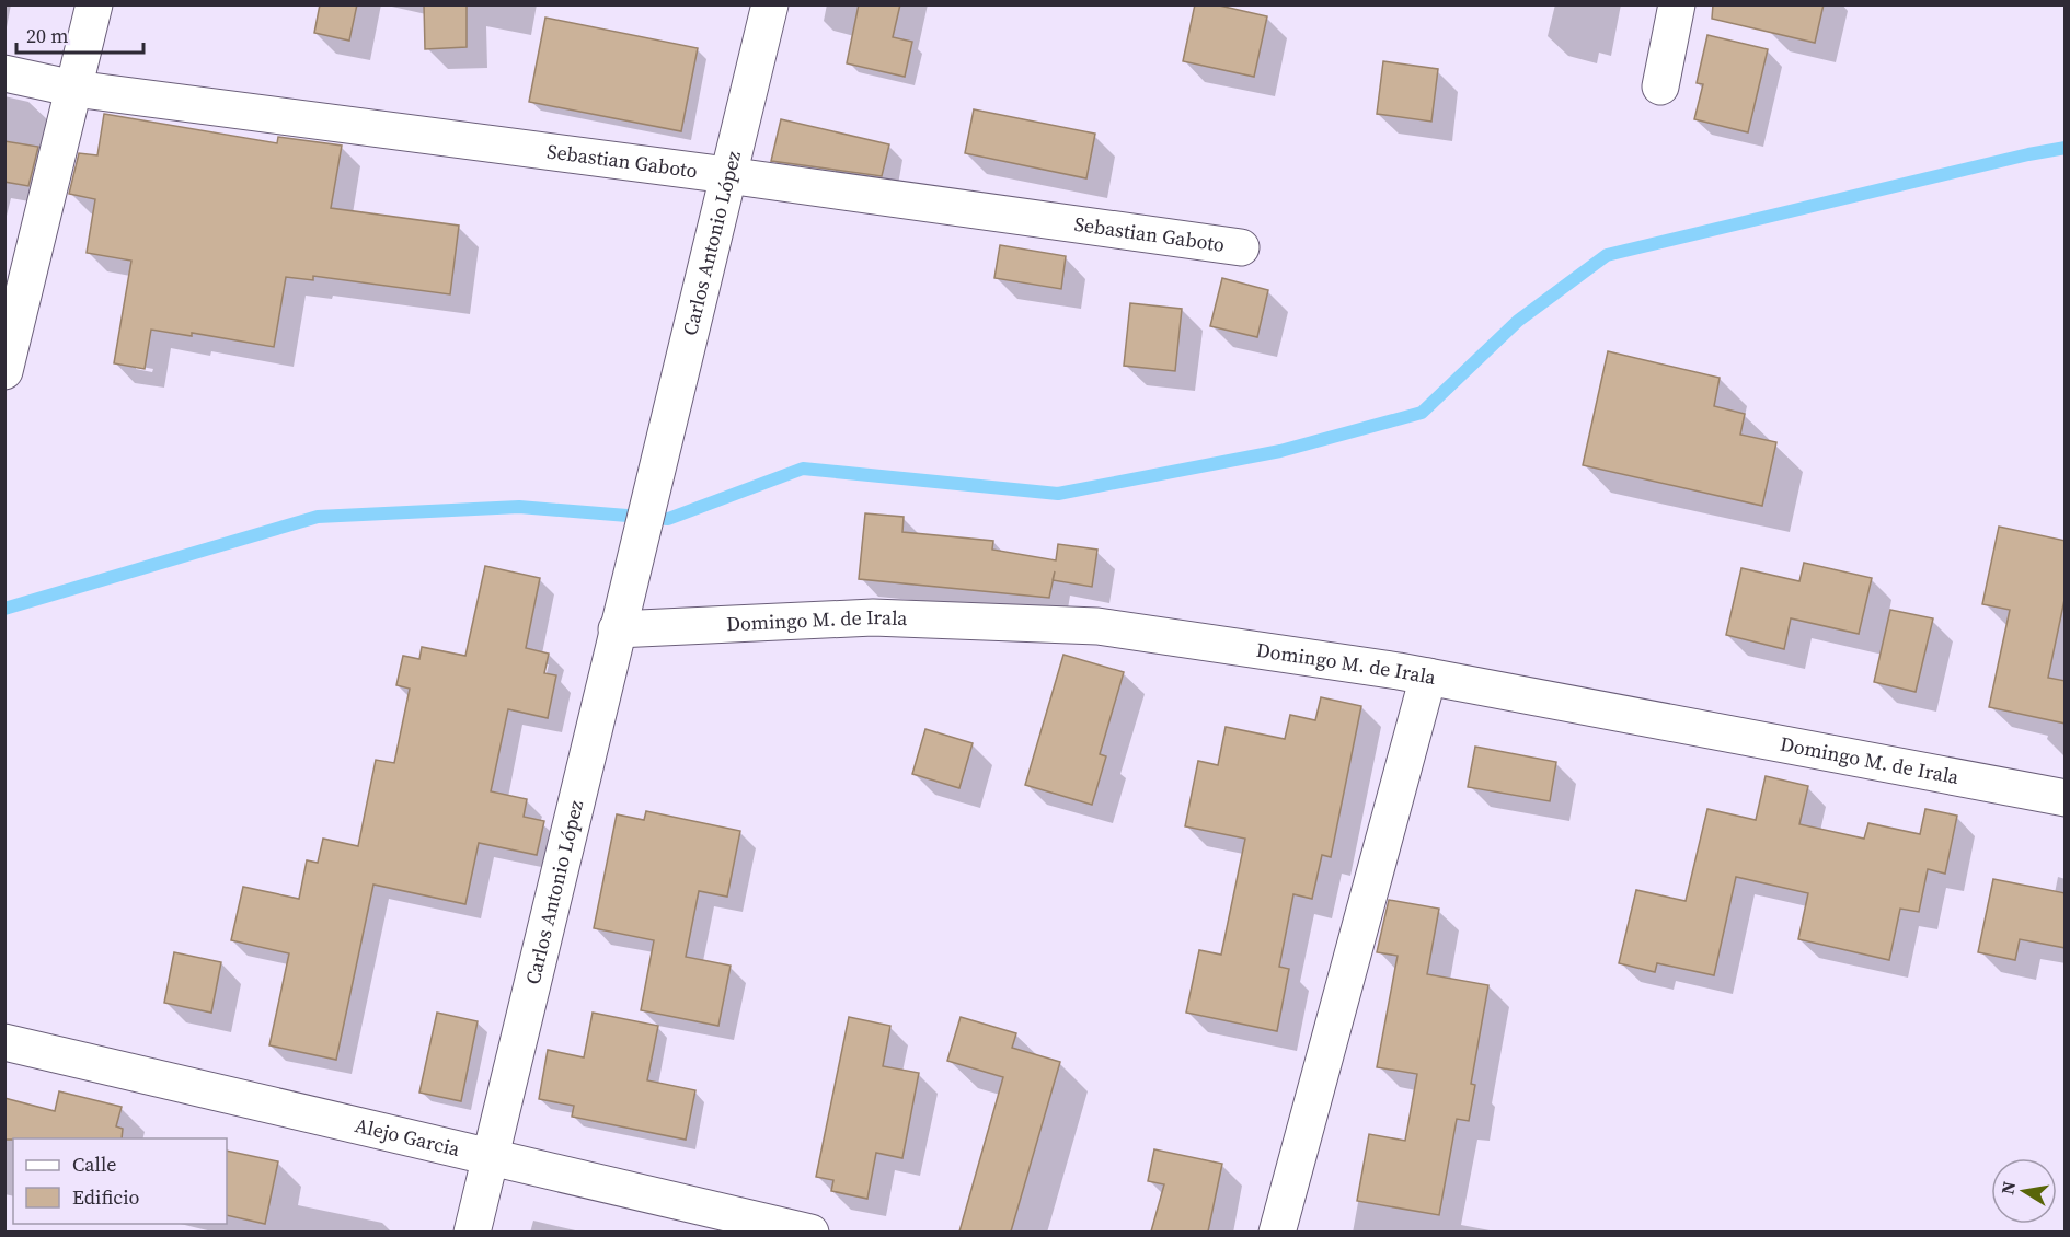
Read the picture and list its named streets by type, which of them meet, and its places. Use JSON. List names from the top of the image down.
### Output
{
  "streets": {
    "street": [
      "Sebastian Gaboto",
      "Carlos Antonio López",
      "Domingo M. de Irala",
      "Alejo Garcia"
    ]
  },
  "crossings": [
    ["Sebastian Gaboto", "Carlos Antonio López"],
    ["Carlos Antonio López", "Domingo M. de Irala"],
    ["Carlos Antonio López", "Alejo Garcia"]
  ],
  "legend": ["Calle", "Edificio"],
  "scale_bar": "20 m",
  "north": "left"
}
